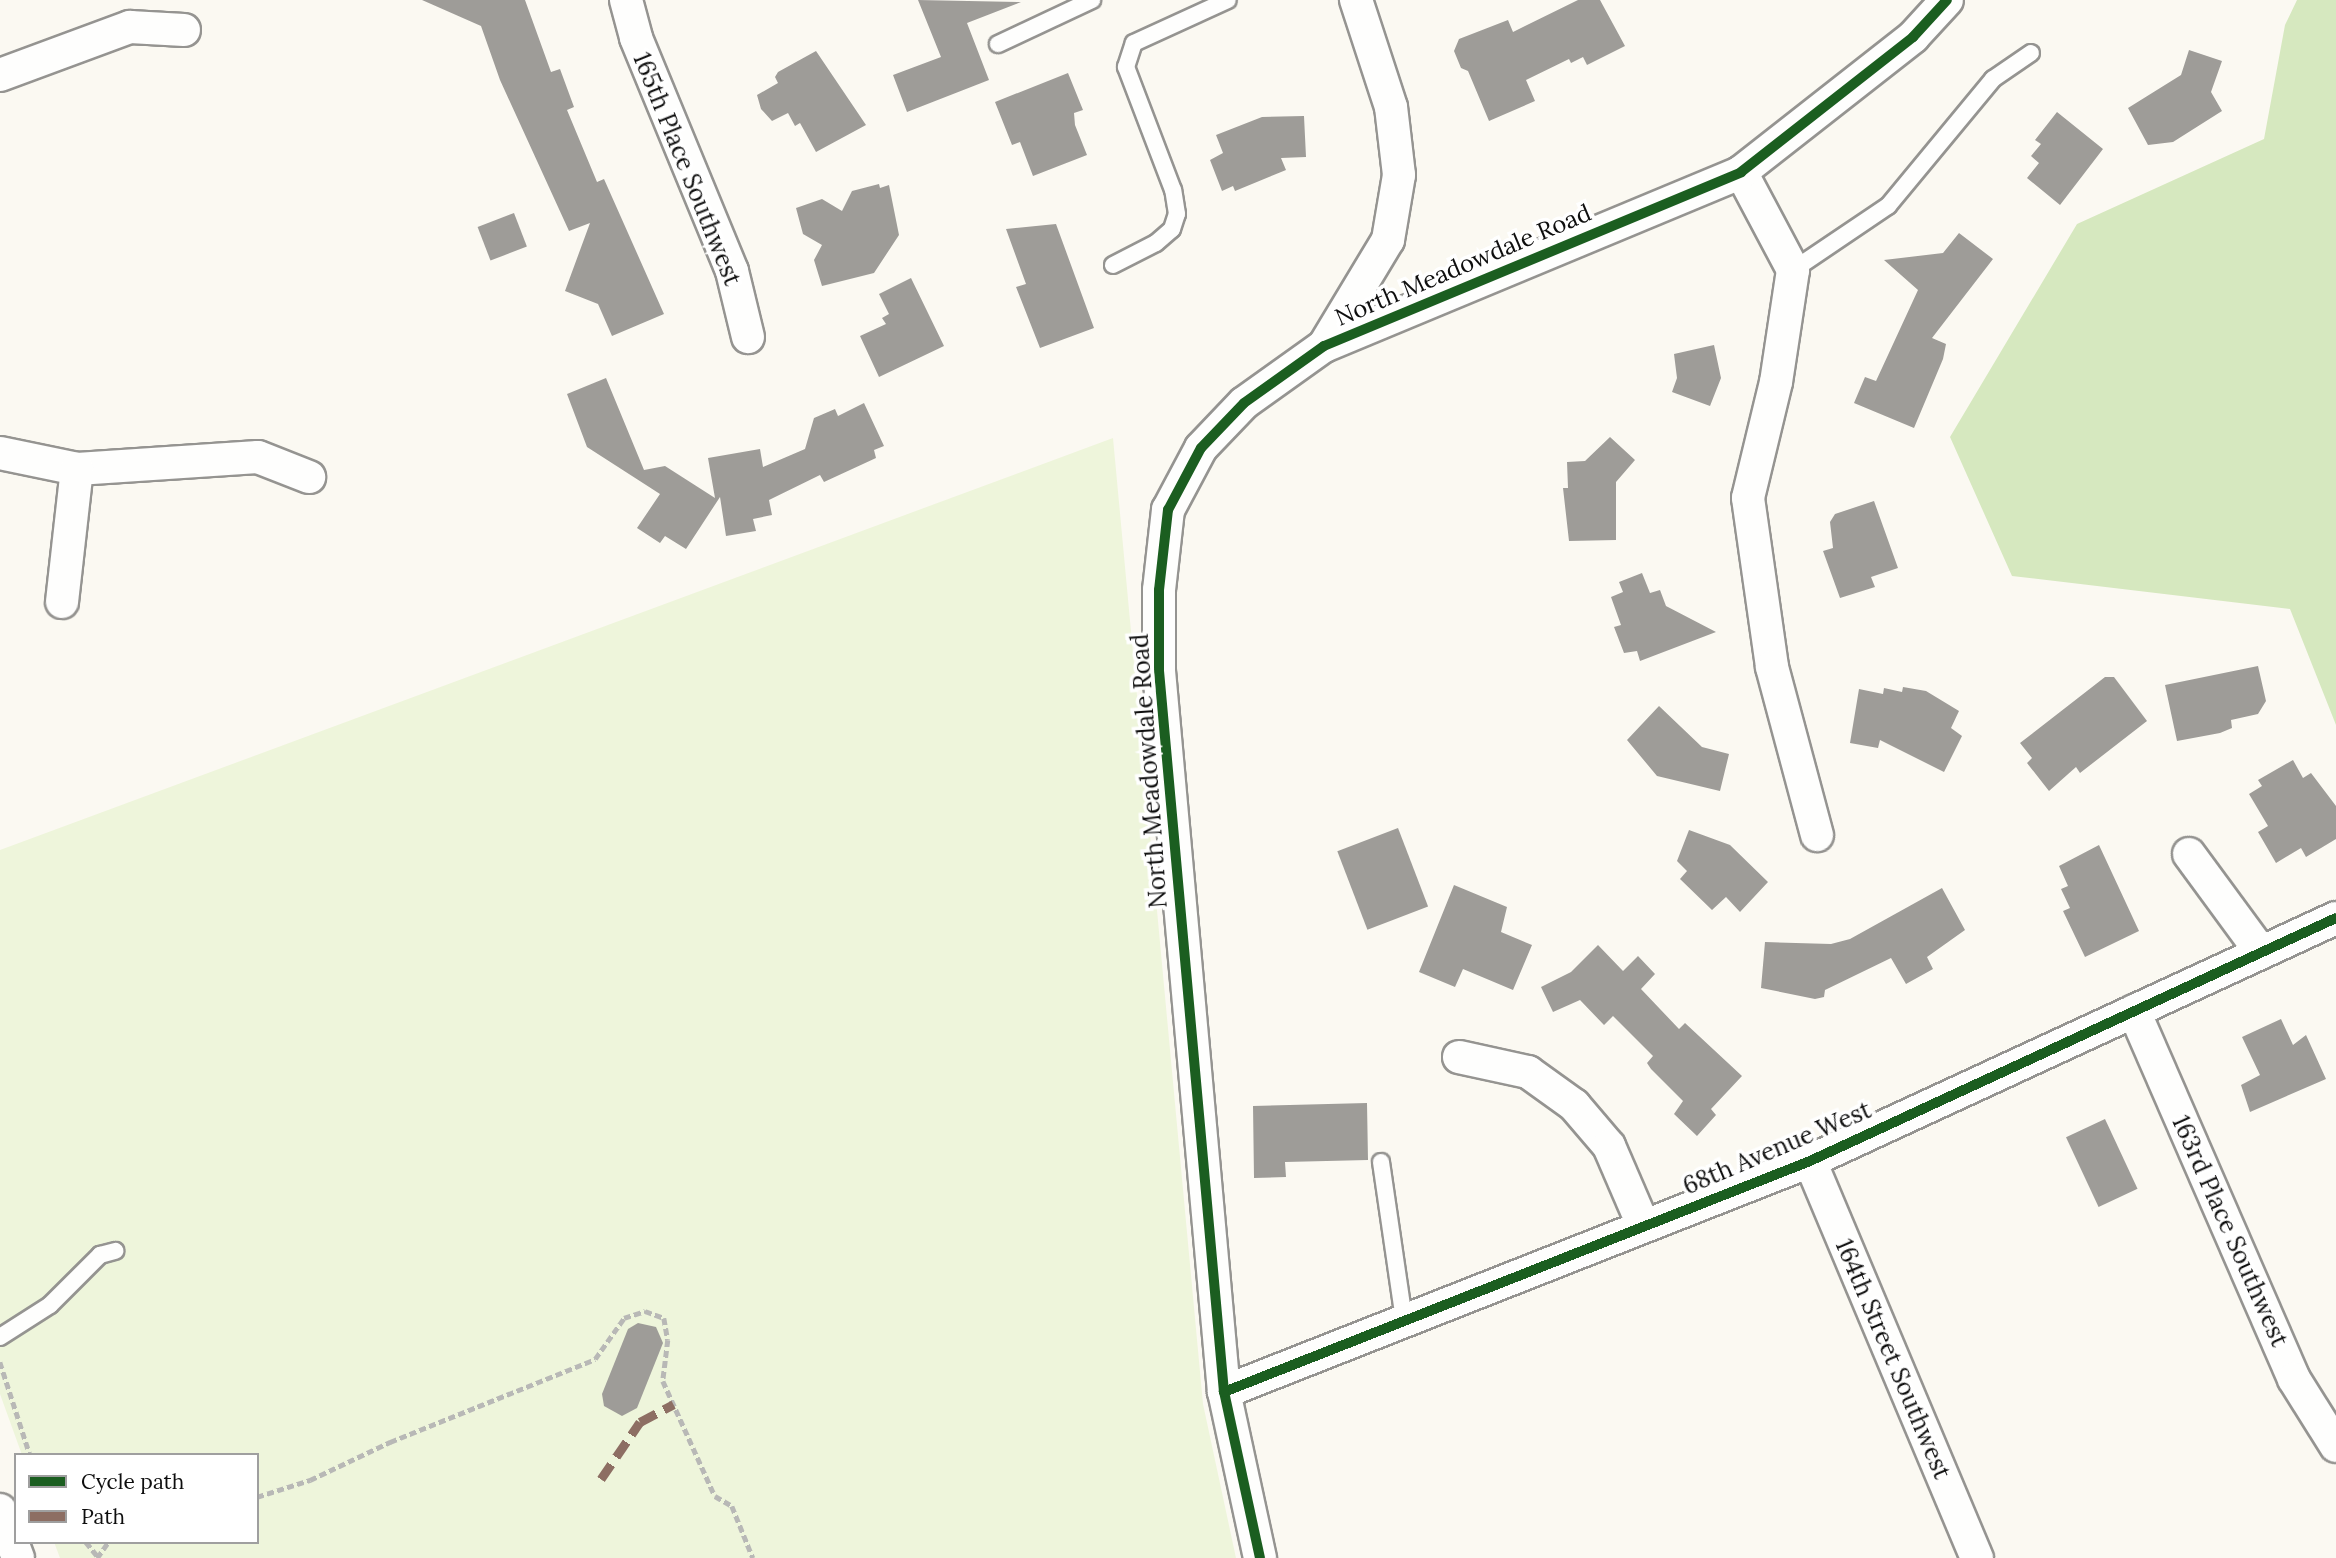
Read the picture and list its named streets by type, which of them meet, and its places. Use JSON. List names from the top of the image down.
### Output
{
  "streets": {
    "street": [
      "165th Place Southwest",
      "North Meadowdale Road",
      "68th Avenue West",
      "163rd Place Southwest",
      "164th Street Southwest"
    ]
  },
  "crossings": [
    ["North Meadowdale Road", "68th Avenue West"],
    ["68th Avenue West", "163rd Place Southwest"],
    ["68th Avenue West", "164th Street Southwest"]
  ],
  "legend": ["Cycle path", "Path"]
}
